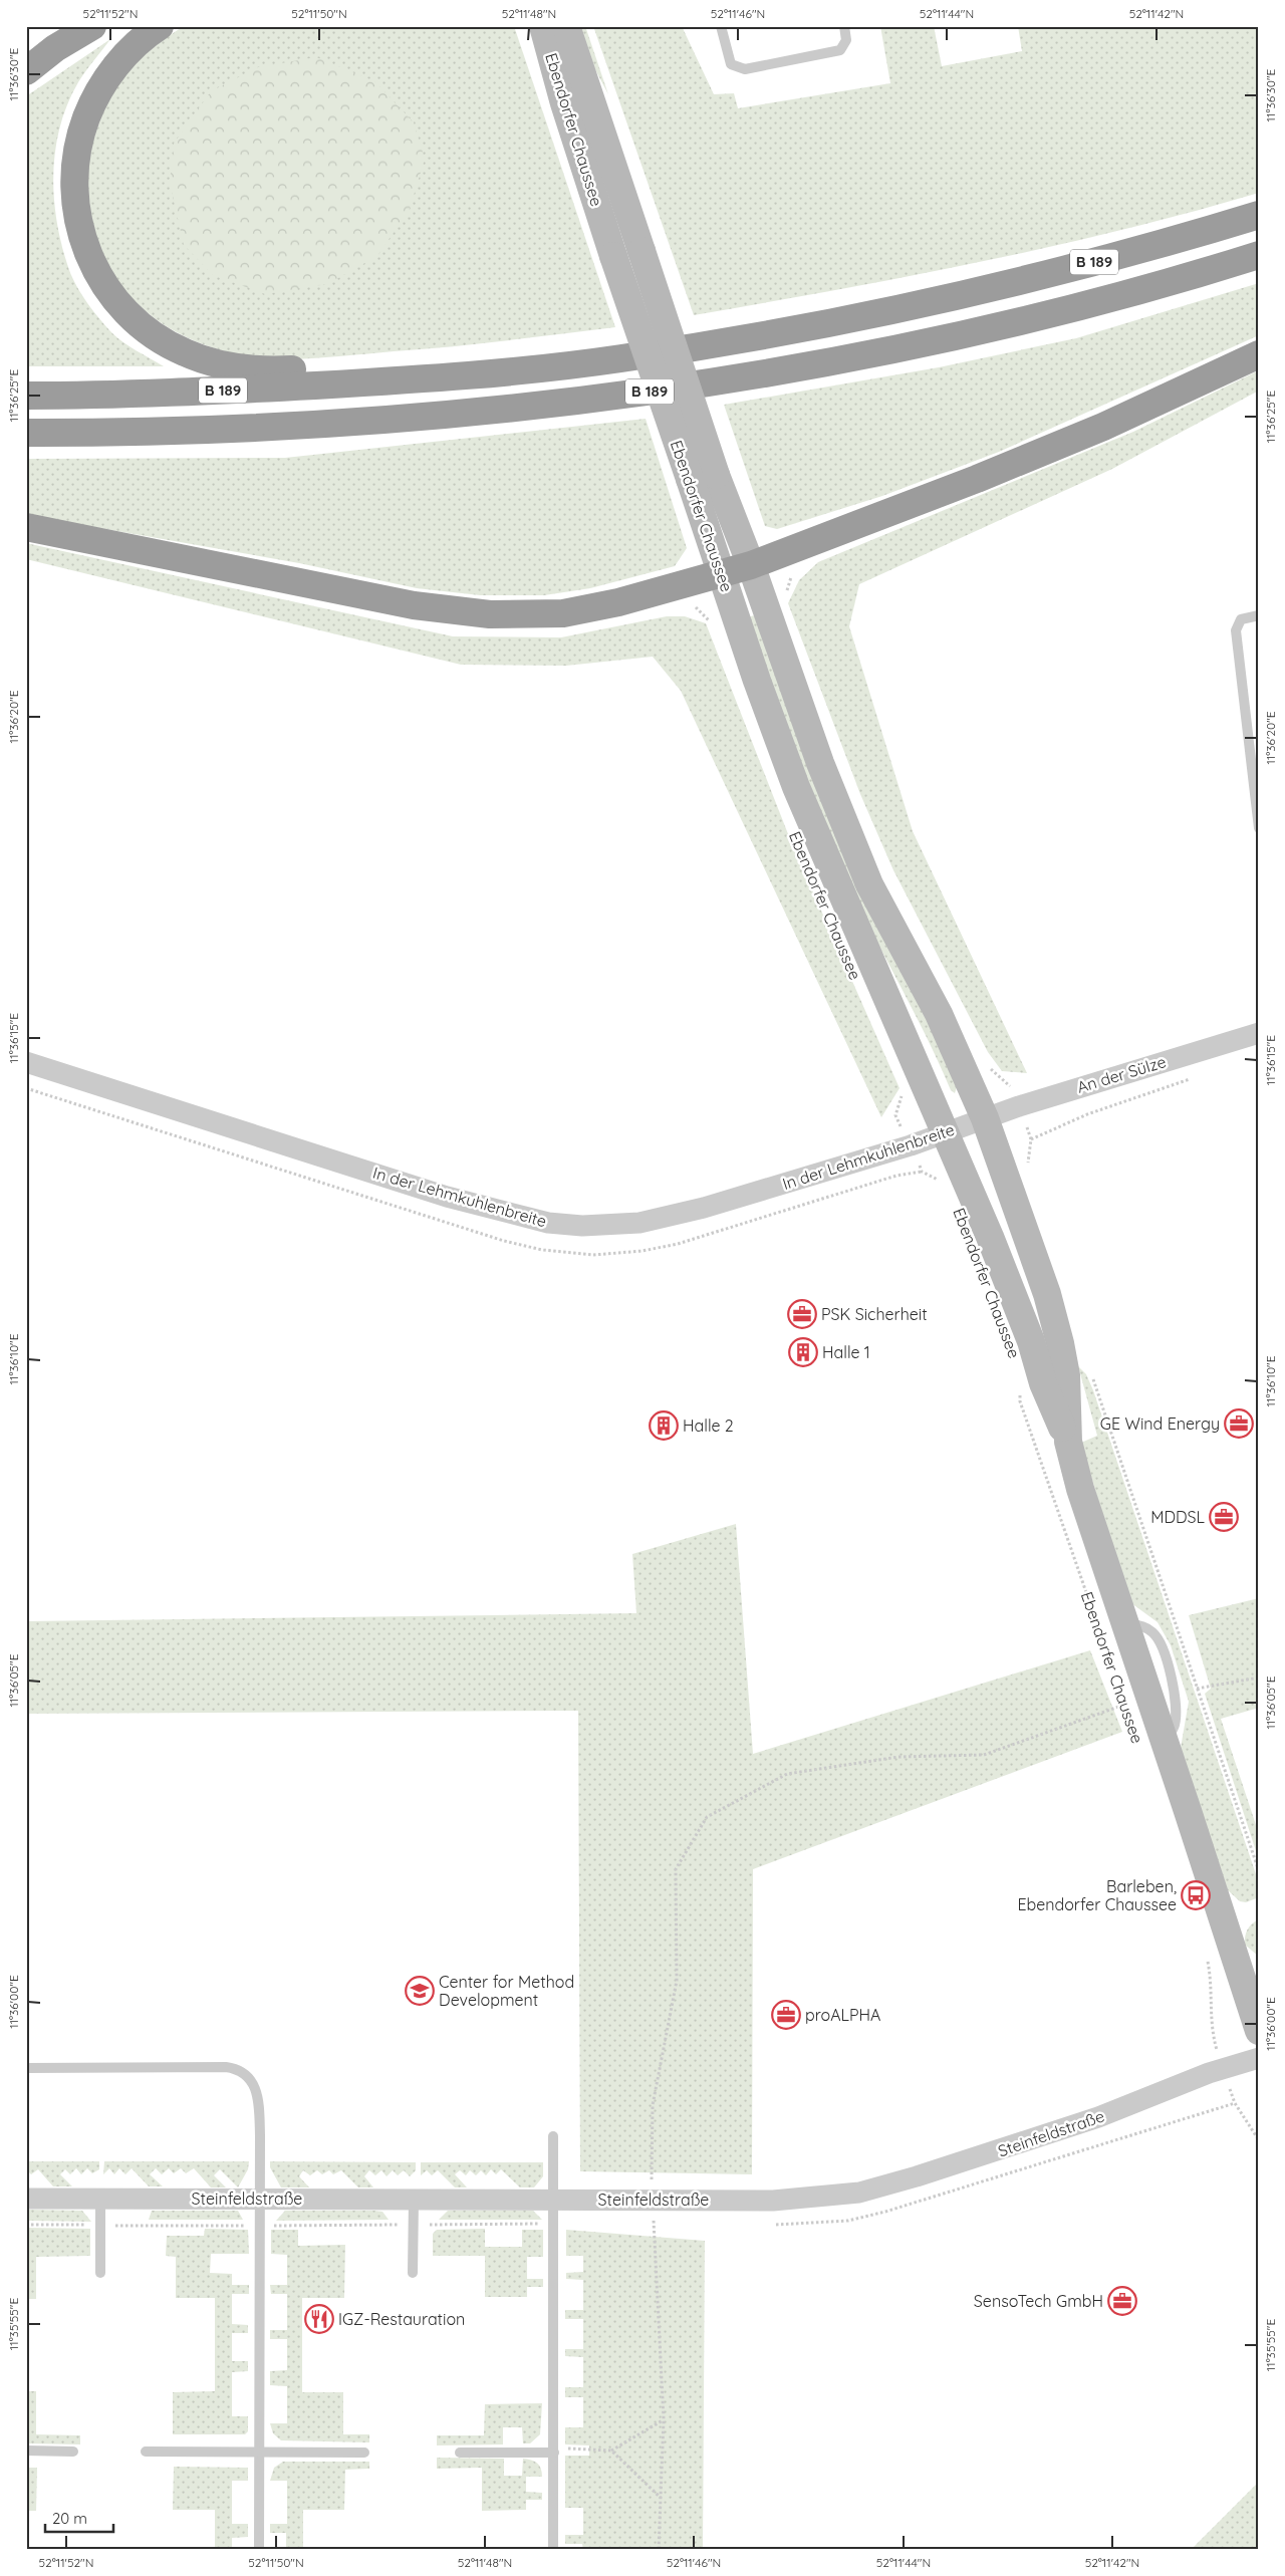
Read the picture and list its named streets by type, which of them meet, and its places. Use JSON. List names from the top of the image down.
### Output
{
  "streets": {
    "highway": ["B 189"],
    "main road": ["Ebendorfer Chaussee"],
    "street": ["An der Sülze", "In der Lehmkuhlenbreite", "Steinfeldstraße"]
  },
  "crossings": [
    ["Ebendorfer Chaussee", "An der Sülze"],
    ["Ebendorfer Chaussee", "In der Lehmkuhlenbreite"],
    ["An der Sülze", "In der Lehmkuhlenbreite"]
  ],
  "places": {
    "office": [
      "PSK Sicherheit",
      "GE Wind Energy",
      "MDDSL",
      "proALPHA",
      "SensoTech GmbH"
    ],
    "building": ["Halle 1", "Halle 2"],
    "bus stop": ["Barleben, Ebendorfer Chaussee"],
    "school or university": ["Center for Method Development"],
    "restaurant": ["IGZ-Restauration"]
  },
  "scale_bar": "20 m",
  "coordinates": [
    "52°11'52\"N",
    "52°11'50\"N",
    "52°11'48\"N",
    "52°11'46\"N",
    "52°11'44\"N",
    "52°11'42\"N",
    "11°36'30\"E",
    "11°36'25\"E",
    "11°36'20\"E",
    "11°36'15\"E",
    "11°36'10\"E",
    "11°36'05\"E",
    "11°36'00\"E",
    "11°35'55\"E"
  ]
}
